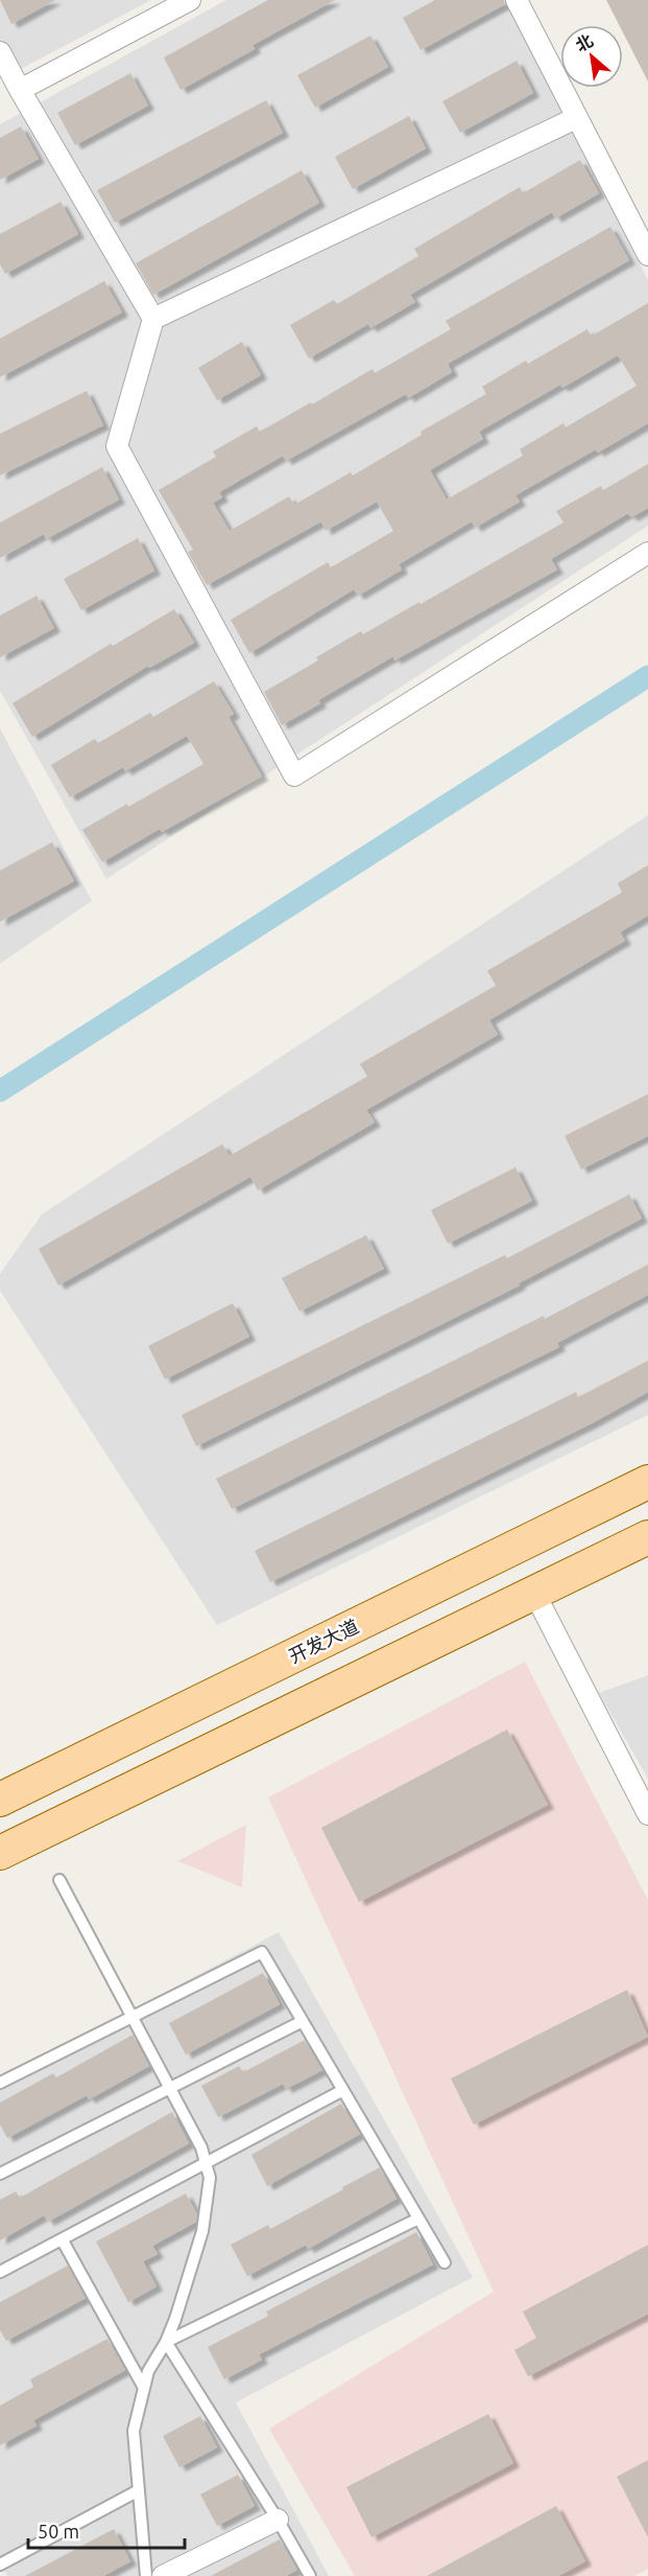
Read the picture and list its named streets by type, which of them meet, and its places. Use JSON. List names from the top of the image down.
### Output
{
  "streets": {
    "main road": ["开发大道"]
  },
  "scale_bar": "50 m",
  "north": "top left"
}
